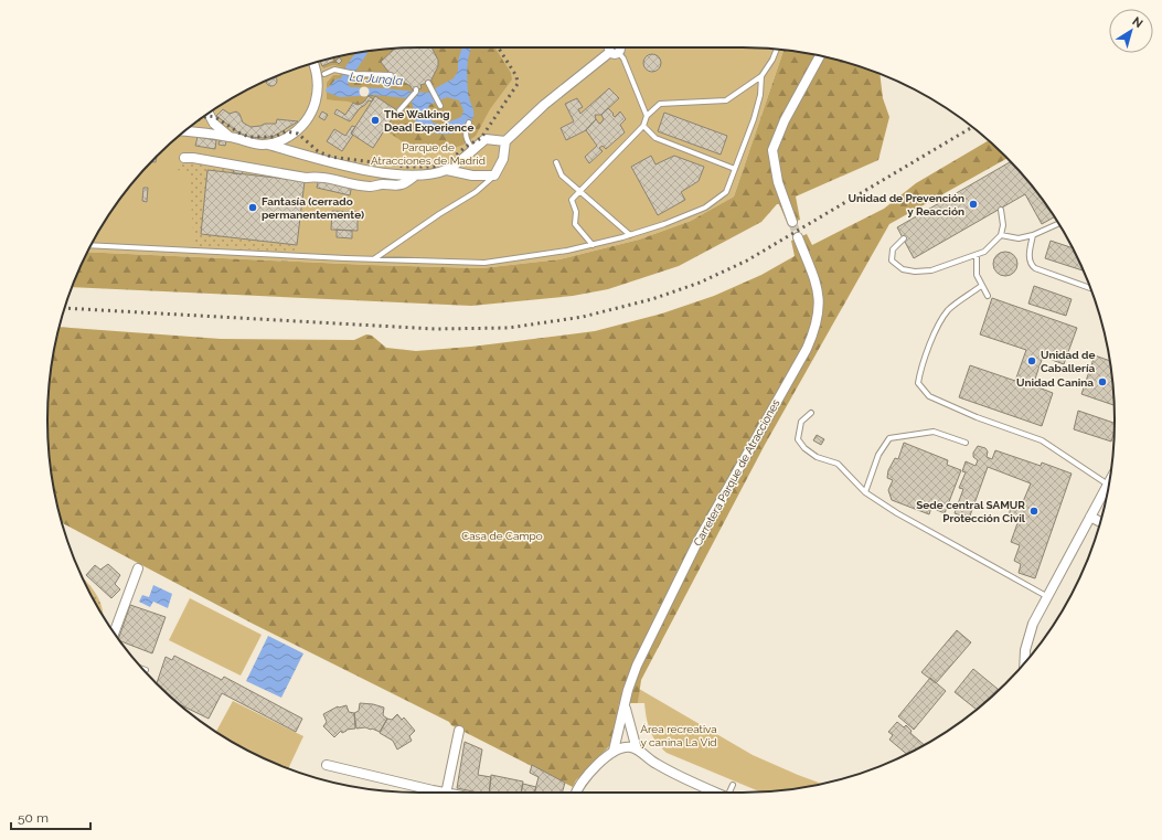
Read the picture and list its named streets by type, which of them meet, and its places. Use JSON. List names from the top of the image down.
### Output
{
  "streets": {
    "street": ["Carretera Parque de Atracciones"]
  },
  "water": ["La Jungla"],
  "parks": ["Parque de Atracciones de Madrid", "Casa de Campo", "Área recreativa y canina La Vid"],
  "places": [
    "The Walking Dead Experience",
    "Unidad de Prevención y Reacción",
    "Fantasía (cerrado permanentemente)",
    "Unidad de Caballería",
    "Unidad Canina",
    "Sede central SAMUR Protección Civil"
  ],
  "scale_bar": "50 m",
  "north": "top right"
}
